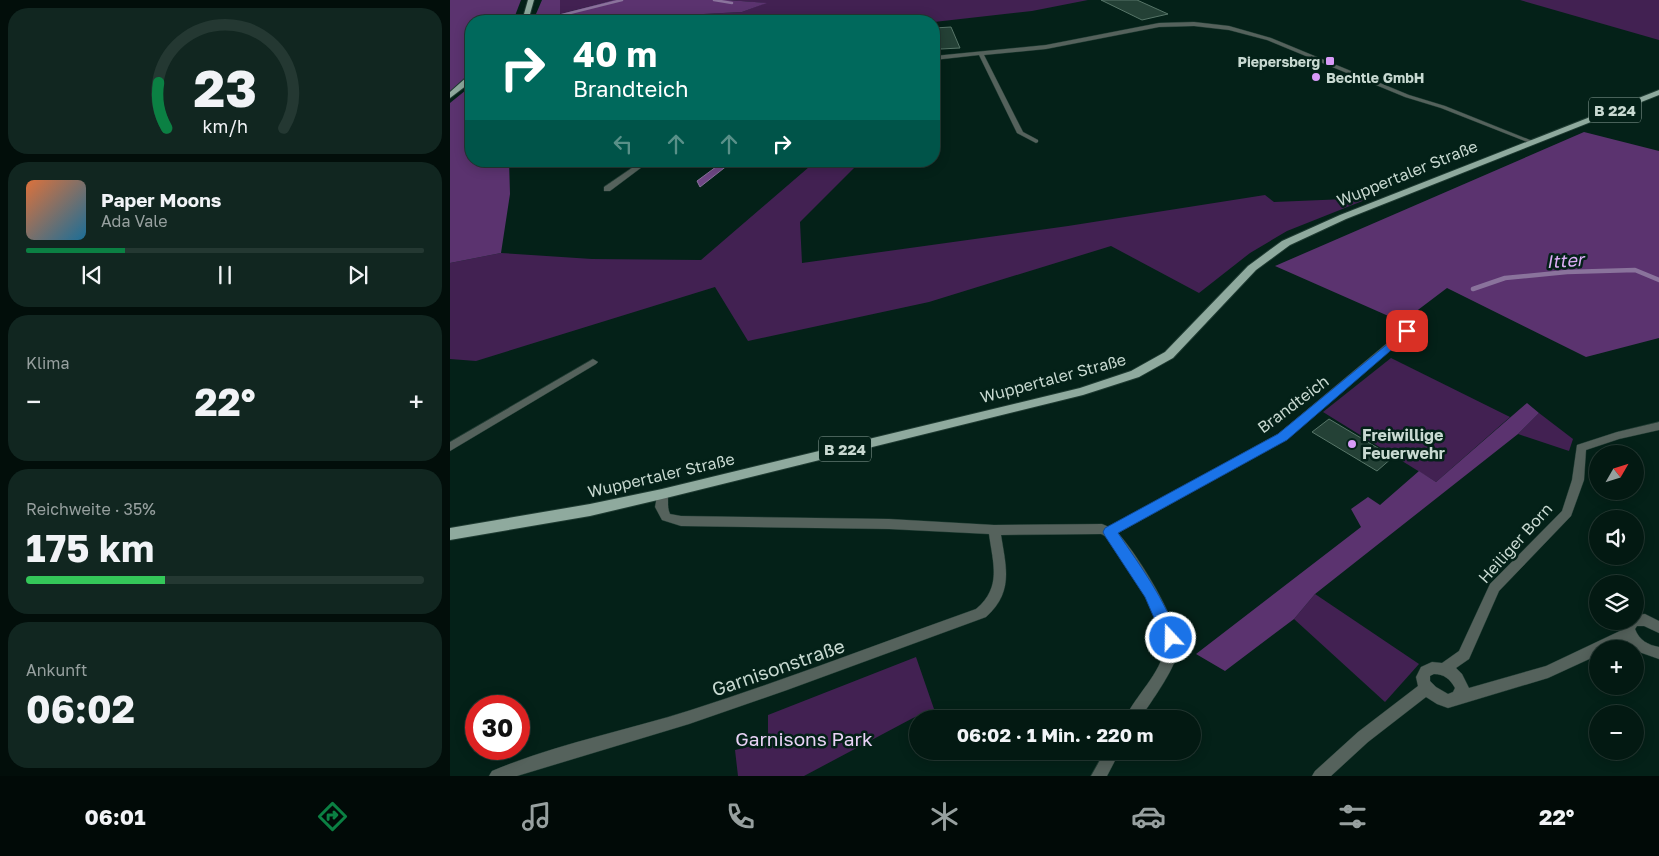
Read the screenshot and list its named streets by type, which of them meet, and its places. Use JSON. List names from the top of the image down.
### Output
{
  "streets": {
    "main road": ["B 224", "Wuppertaler Straße"],
    "street": ["Brandteich", "Heiliger Born", "Garnisonstraße"]
  },
  "water": ["Itter"],
  "parks": ["Garnisons Park"],
  "places": {
    "transit": ["Piepersberg"],
    "other": ["Bechtle GmbH", "Freiwillige Feuerwehr"]
  },
  "north": "top right",
  "page": {
    "turn": ["40 m", "Brandteich"],
    "song": ["Paper Moons", "Ada Vale"],
    "tile": [
      "Klima",
      ["Reichweite · 35%", "175 km"],
      ["Ankunft", "06:02"]
    ],
    "heat": ["−", "22°", "+"],
    "map_buttons": ["+", "−"],
    "limit": "30",
    "trip": "06:02 · 1 Min. · 220 m",
    "tabs": ["06:01", "22°"],
    "gauge": ["23", "km/h"]
  }
}
